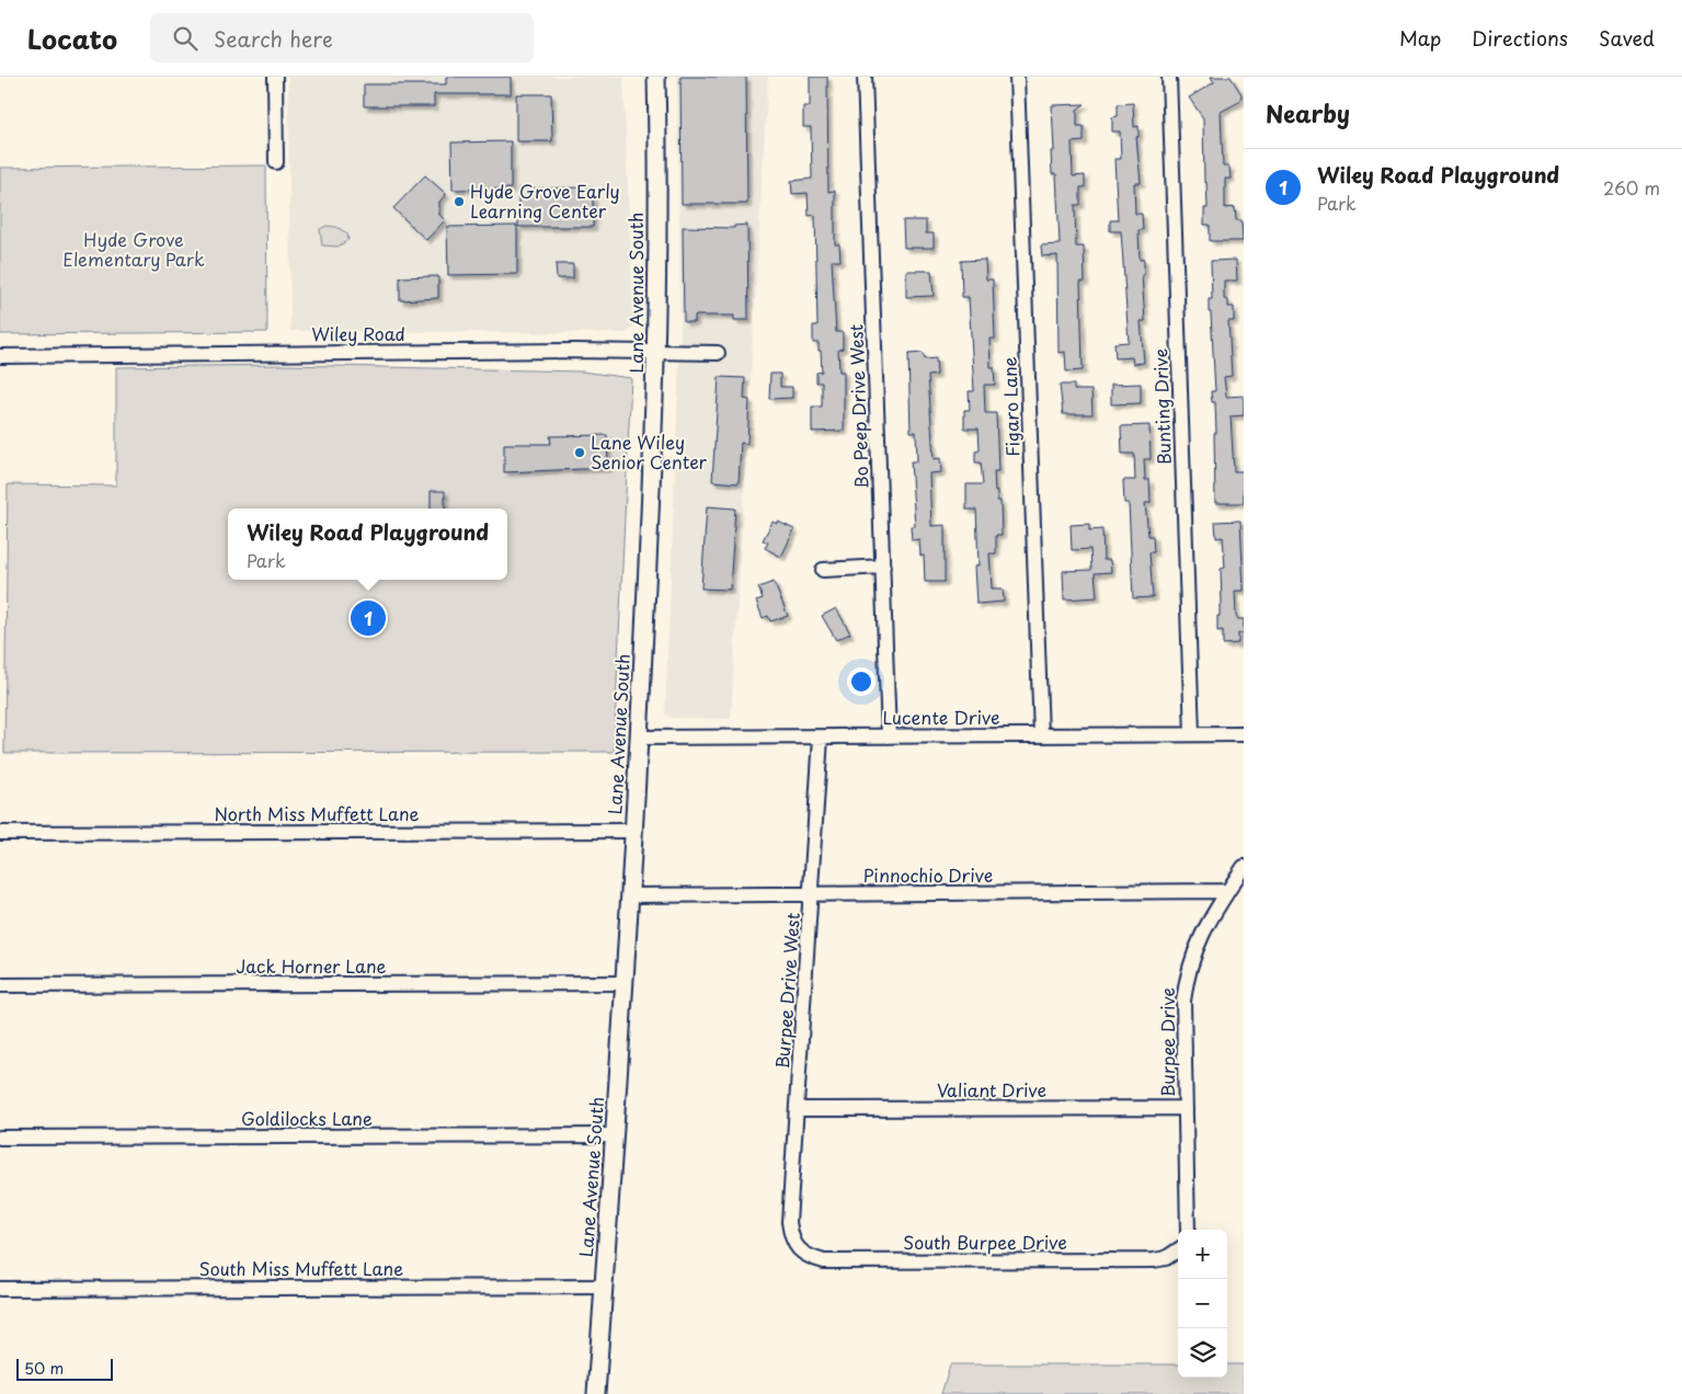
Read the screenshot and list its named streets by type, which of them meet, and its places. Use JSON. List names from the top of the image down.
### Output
{
  "streets": {
    "main road": ["Lane Avenue South"],
    "street": [
      "Wiley Road",
      "Bo Peep Drive West",
      "Figaro Lane",
      "Bunting Drive",
      "Lucente Drive",
      "North Miss Muffett Lane",
      "Pinnochio Drive",
      "Jack Horner Lane",
      "Burpee Drive West",
      "Burpee Drive",
      "Valiant Drive",
      "Goldilocks Lane",
      "South Burpee Drive",
      "South Miss Muffett Lane"
    ]
  },
  "crossings": [
    ["Lane Avenue South", "Wiley Road"],
    ["Lane Avenue South", "Lucente Drive"],
    ["Lane Avenue South", "North Miss Muffett Lane"],
    ["Lane Avenue South", "Pinnochio Drive"],
    ["Lane Avenue South", "Jack Horner Lane"],
    ["Lane Avenue South", "Goldilocks Lane"],
    ["Lane Avenue South", "South Miss Muffett Lane"],
    ["Bo Peep Drive West", "Lucente Drive"],
    ["Figaro Lane", "Lucente Drive"],
    ["Bunting Drive", "Lucente Drive"],
    ["Lucente Drive", "Burpee Drive West"],
    ["Pinnochio Drive", "Burpee Drive West"],
    ["Pinnochio Drive", "Burpee Drive"],
    ["Burpee Drive West", "Valiant Drive"],
    ["Burpee Drive West", "South Burpee Drive"],
    ["Burpee Drive", "Valiant Drive"]
  ],
  "parks": ["Hyde Grove Elementary Park"],
  "places": ["Hyde Grove Early Learning Center", "Lane Wiley Senior Center"],
  "scale_bar": "50 m",
  "page": {
    "header": "Locato",
    "search": "Search here",
    "nav": ["Map", "Directions", "Saved"],
    "heading": "Nearby",
    "list": [
      {
        "mark": "1",
        "name": "Wiley Road Playground",
        "note": "Park",
        "value": "260 m"
      }
    ],
    "popup": ["Wiley Road Playground", "Park"],
    "pins": "1",
    "map_buttons": ["+", "−"],
    "scale": "50 m"
  }
}
